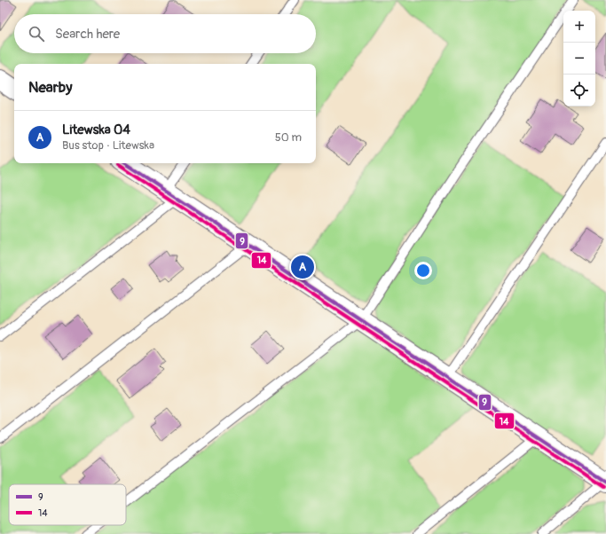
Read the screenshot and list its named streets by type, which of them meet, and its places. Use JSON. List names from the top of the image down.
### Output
{
  "lines": ["transit line 9", "transit line 14"],
  "legend": ["9", "14"],
  "page": {
    "map_buttons": ["+", "−"],
    "search": "Search here",
    "heading": "Nearby",
    "list": [
      {
        "mark": "A",
        "name": "Litewska 04",
        "note": "Bus stop · Litewska",
        "value": "50 m"
      }
    ],
    "pins": "A"
  }
}
